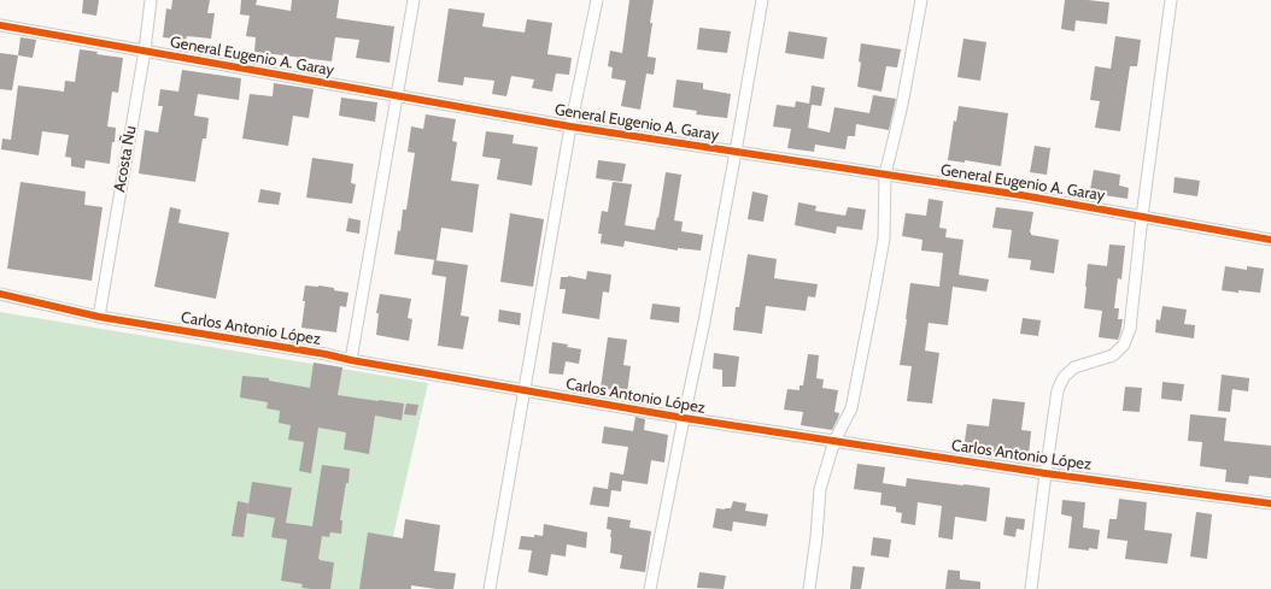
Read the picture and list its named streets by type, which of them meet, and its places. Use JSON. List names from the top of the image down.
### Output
{
  "streets": {
    "street": ["General Eugenio A. Garay", "Acosta Ñu", "Carlos Antonio López"]
  },
  "crossings": [
    ["General Eugenio A. Garay", "Acosta Ñu"],
    ["Acosta Ñu", "Carlos Antonio López"]
  ]
}
